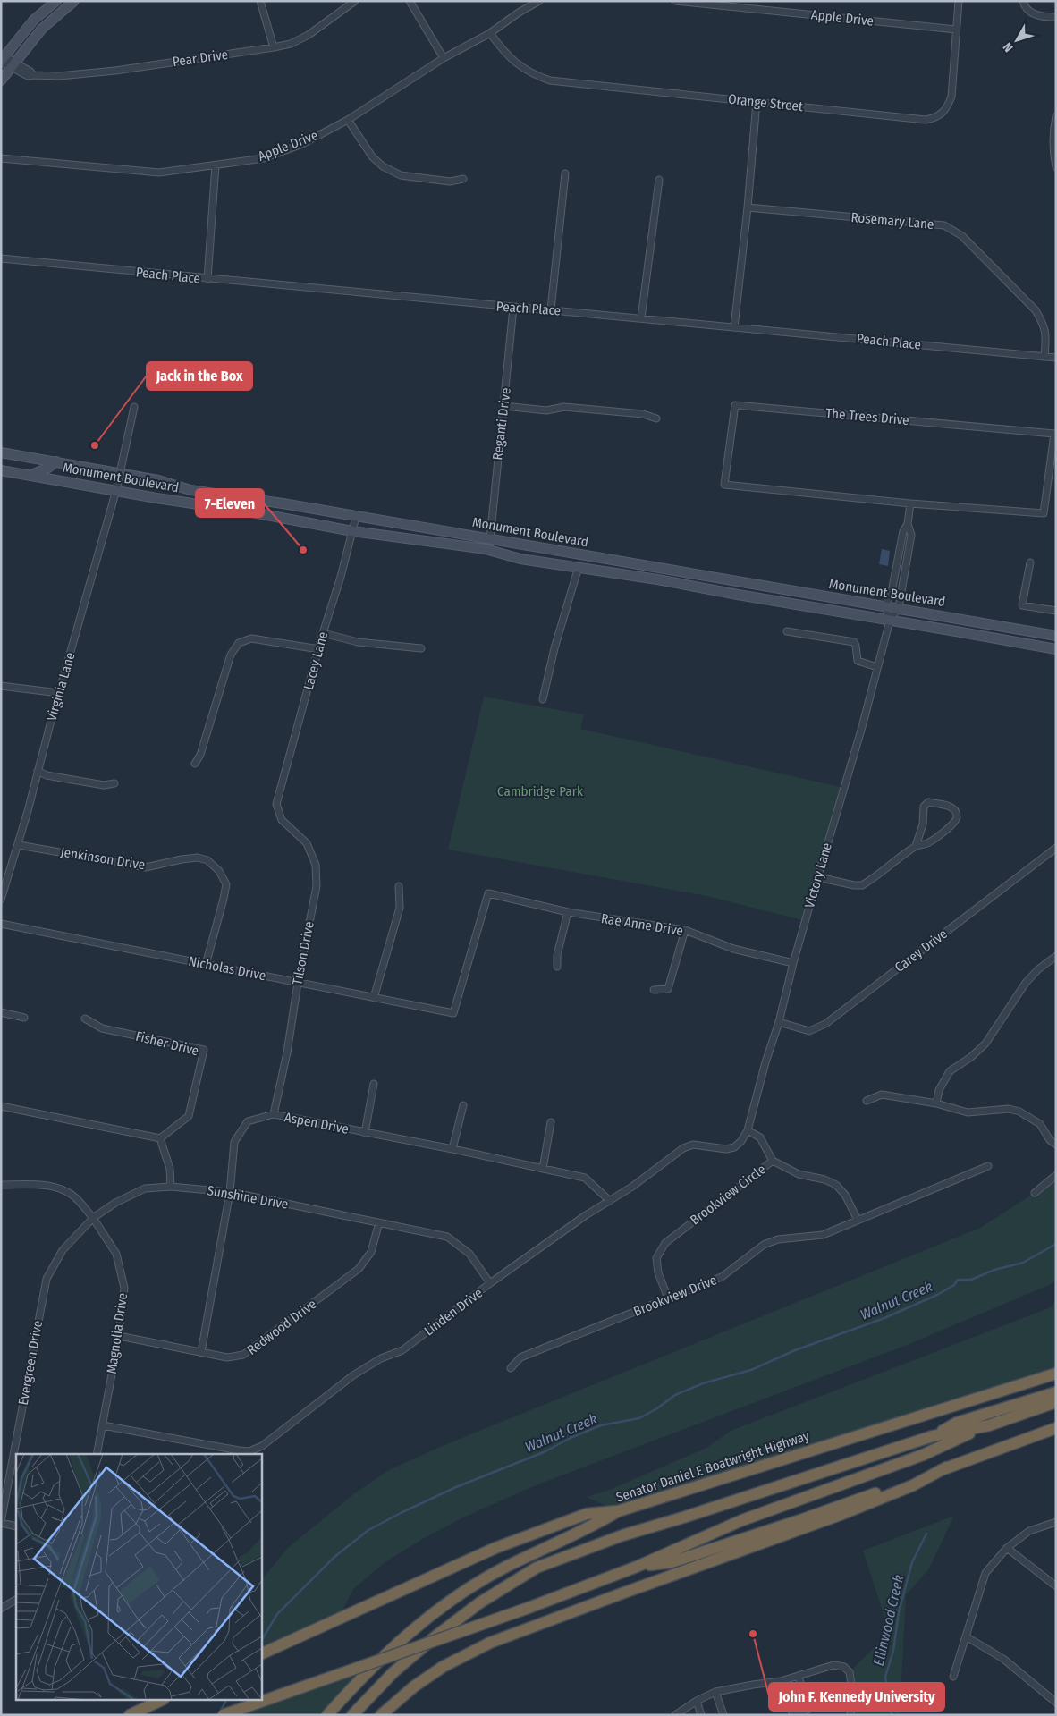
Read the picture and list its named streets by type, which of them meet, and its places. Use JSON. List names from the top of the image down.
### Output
{
  "streets": {
    "highway": ["Senator Daniel E Boatwright Highway"],
    "main road": ["Monument Boulevard"],
    "street": [
      "Apple Drive",
      "Pear Drive",
      "Orange Street",
      "Rosemary Lane",
      "Peach Place",
      "The Trees Drive",
      "Reganti Drive",
      "Lacey Lane",
      "Virginia Lane",
      "Jenkinson Drive",
      "Victory Lane",
      "Rae Anne Drive",
      "Carey Drive",
      "Tilson Drive",
      "Nicholas Drive",
      "Fisher Drive",
      "Aspen Drive",
      "Brookview Circle",
      "Sunshine Drive",
      "Brookview Drive",
      "Linden Drive",
      "Redwood Drive",
      "Magnolia Drive",
      "Evergreen Drive"
    ]
  },
  "crossings": [
    ["Apple Drive", "Orange Street"],
    ["Rosemary Lane", "Peach Place"],
    ["Peach Place", "Reganti Drive"],
    ["Reganti Drive", "Monument Boulevard"],
    ["Monument Boulevard", "Lacey Lane"],
    ["Monument Boulevard", "Virginia Lane"],
    ["Monument Boulevard", "Victory Lane"],
    ["Lacey Lane", "Tilson Drive"],
    ["Virginia Lane", "Jenkinson Drive"],
    ["Jenkinson Drive", "Nicholas Drive"],
    ["Victory Lane", "Rae Anne Drive"],
    ["Victory Lane", "Carey Drive"],
    ["Victory Lane", "Linden Drive"],
    ["Rae Anne Drive", "Nicholas Drive"],
    ["Tilson Drive", "Nicholas Drive"],
    ["Tilson Drive", "Aspen Drive"],
    ["Aspen Drive", "Sunshine Drive"],
    ["Aspen Drive", "Linden Drive"],
    ["Aspen Drive", "Redwood Drive"],
    ["Brookview Circle", "Brookview Drive"],
    ["Sunshine Drive", "Linden Drive"],
    ["Sunshine Drive", "Redwood Drive"],
    ["Sunshine Drive", "Magnolia Drive"],
    ["Sunshine Drive", "Evergreen Drive"],
    ["Linden Drive", "Magnolia Drive"],
    ["Redwood Drive", "Magnolia Drive"],
    ["Magnolia Drive", "Evergreen Drive"]
  ],
  "water": ["Walnut Creek", "Ellinwood Creek"],
  "parks": ["Cambridge Park"],
  "places": ["Jack in the Box", "7-Eleven", "John F. Kennedy University"],
  "north": "bottom left"
}
